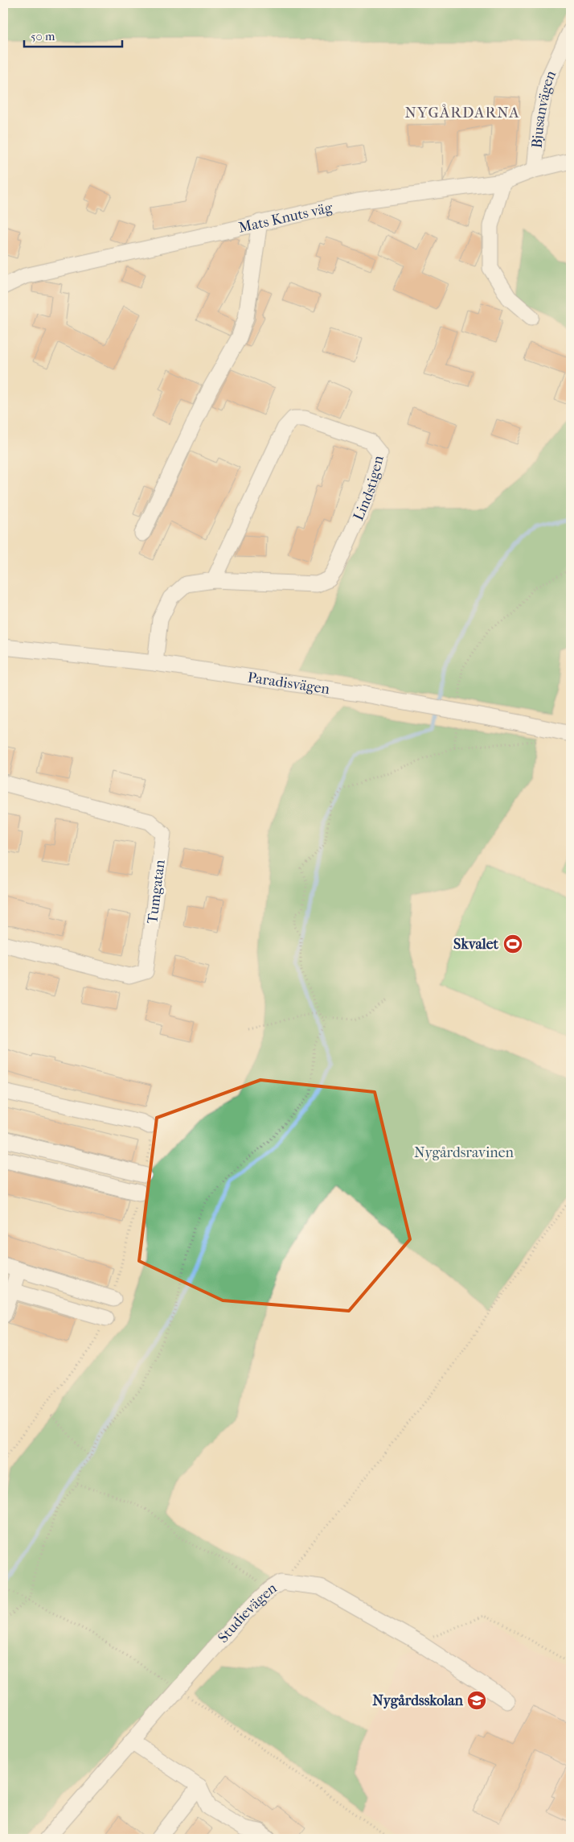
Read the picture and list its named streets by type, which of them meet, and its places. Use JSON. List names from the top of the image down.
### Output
{
  "streets": {
    "street": [
      "Bjusanvägen",
      "Mats Knuts väg",
      "Lindstigen",
      "Paradisvägen",
      "Tumgatan",
      "Studievägen"
    ]
  },
  "crossings": [
    ["Bjusanvägen", "Mats Knuts väg"],
    ["Lindstigen", "Paradisvägen"]
  ],
  "districts": ["NYGÅRDARNA"],
  "parks": ["Nygårdsravinen"],
  "places": {
    "sports": ["Skvalet"],
    "school or university": ["Nygårdsskolan"]
  },
  "scale_bar": "50 m"
}
